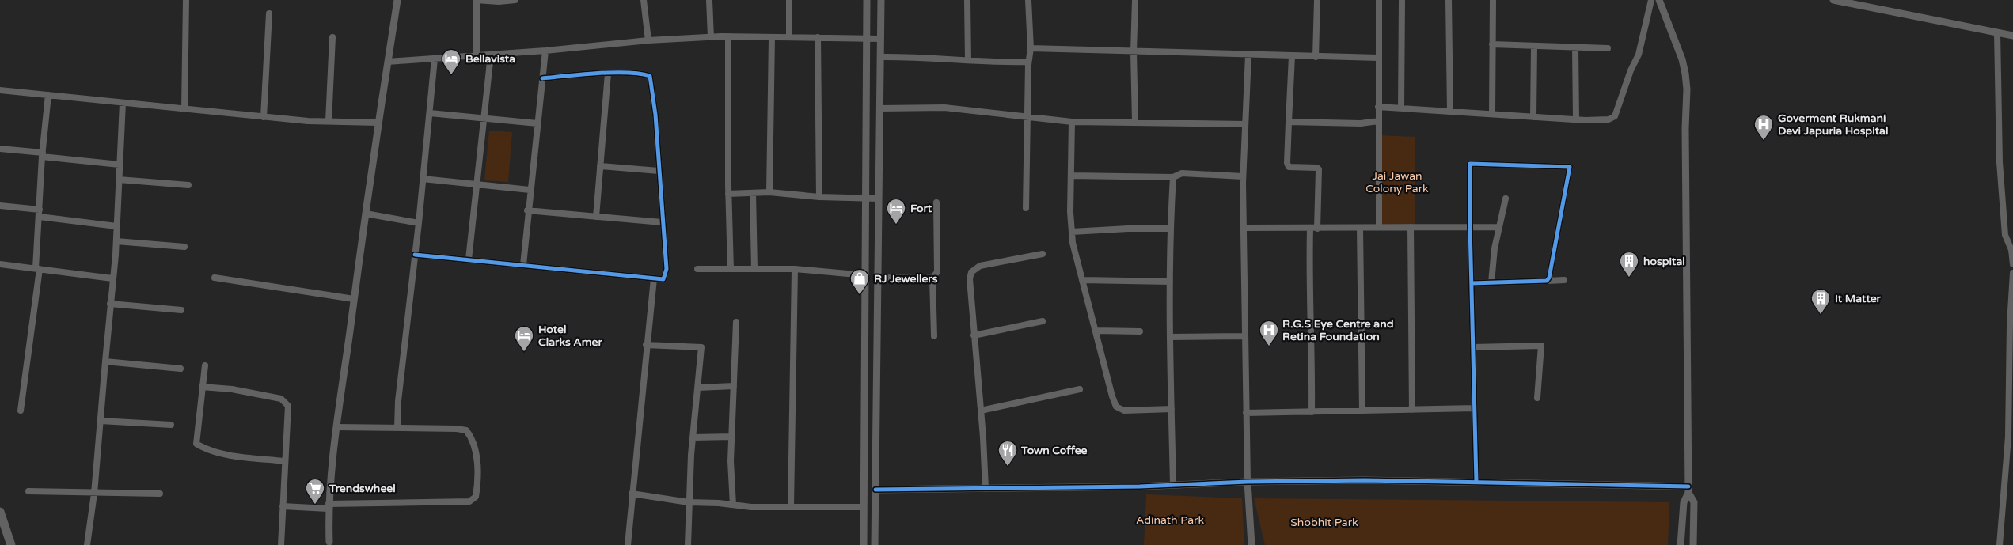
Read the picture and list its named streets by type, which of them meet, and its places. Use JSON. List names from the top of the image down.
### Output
{
  "parks": ["Jai Jawan Colony Park", "Adinath Park", "Shobhit Park"],
  "places": {
    "hotel": ["Bellavista", "Fort", "Hotel Clarks Amer"],
    "hospital": ["Goverment Rukmani Devi Japuria Hospital", "R.G.S Eye Centre and Retina Foundation"],
    "building": ["hospital", "It Matter"],
    "shop": ["RJ Jewellers"],
    "restaurant": ["Town Coffee"],
    "supermarket": ["Trendswheel"]
  }
}
